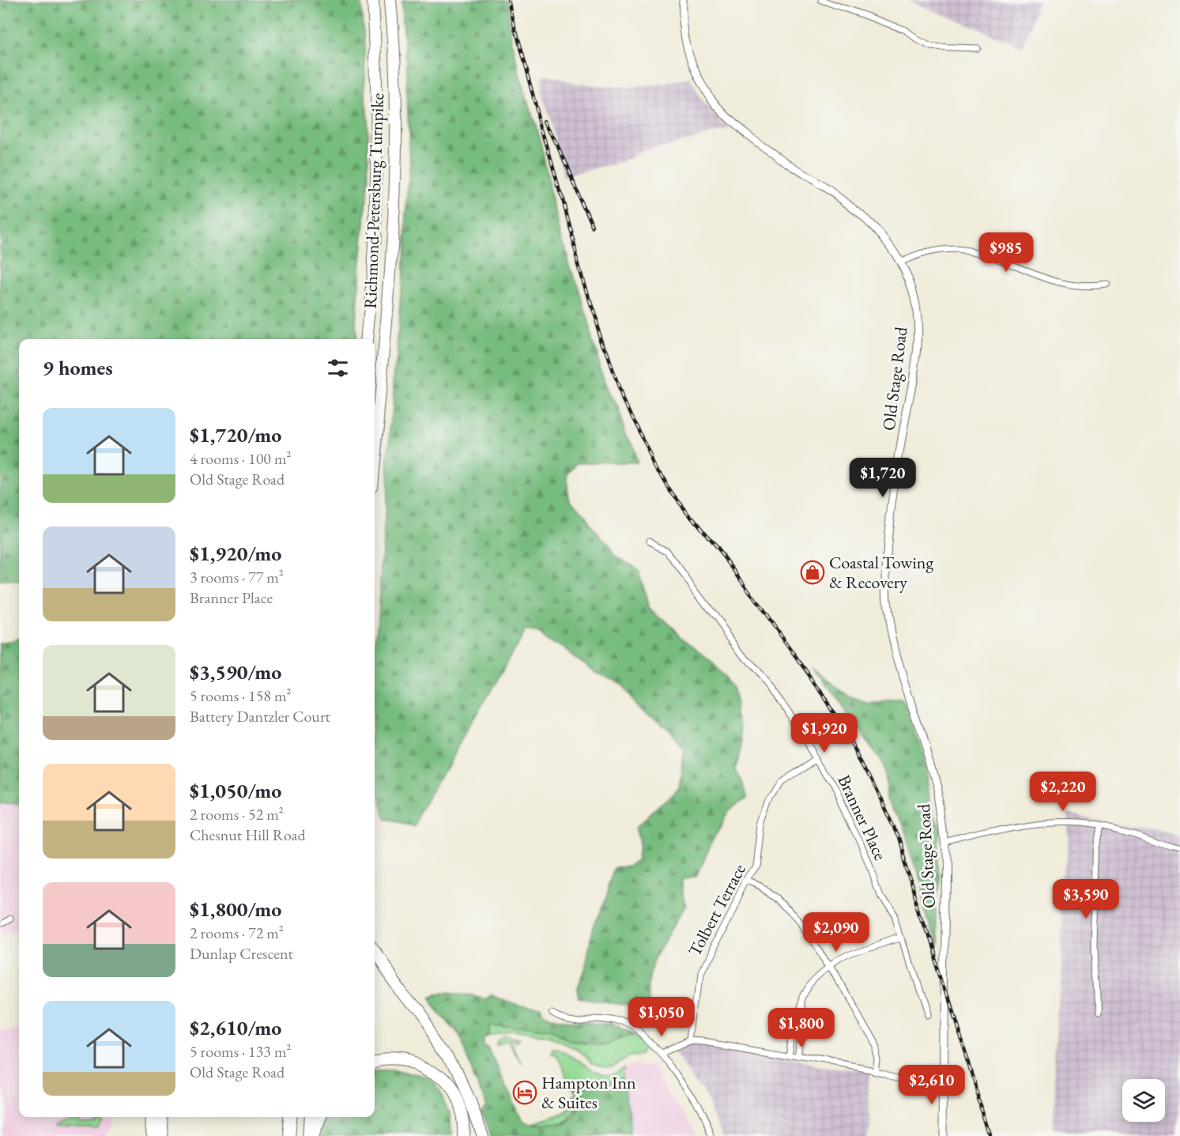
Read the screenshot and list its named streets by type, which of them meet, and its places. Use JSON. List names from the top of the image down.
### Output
{
  "streets": {
    "highway": ["Richmond-Petersburg Turnpike"],
    "street": ["Old Stage Road", "Branner Place", "Tolbert Terrace"]
  },
  "crossings": [
    ["Branner Place", "Tolbert Terrace"]
  ],
  "places": {
    "shop": ["Coastal Towing & Recovery"],
    "hotel": ["Hampton Inn & Suites"]
  },
  "page": {
    "price": [
      "$985",
      "$1,720",
      "$1,920",
      "$2,220",
      "$3,590",
      "$2,090",
      "$1,050",
      "$1,800",
      "$2,610"
    ],
    "heading": "9 homes",
    "list": [
      {
        "name": "$1,720/mo",
        "note": "4 rooms · 100 m² · Old Stage Road"
      },
      {
        "name": "$1,920/mo",
        "note": "3 rooms · 77 m² · Branner Place"
      },
      {
        "name": "$3,590/mo",
        "note": "5 rooms · 158 m² · Battery Dantzler Court"
      },
      {
        "name": "$1,050/mo",
        "note": "2 rooms · 52 m² · Chesnut Hill Road"
      },
      {
        "name": "$1,800/mo",
        "note": "2 rooms · 72 m² · Dunlap Crescent"
      },
      {
        "name": "$2,610/mo",
        "note": "5 rooms · 133 m² · Old Stage Road"
      }
    ]
  }
}
